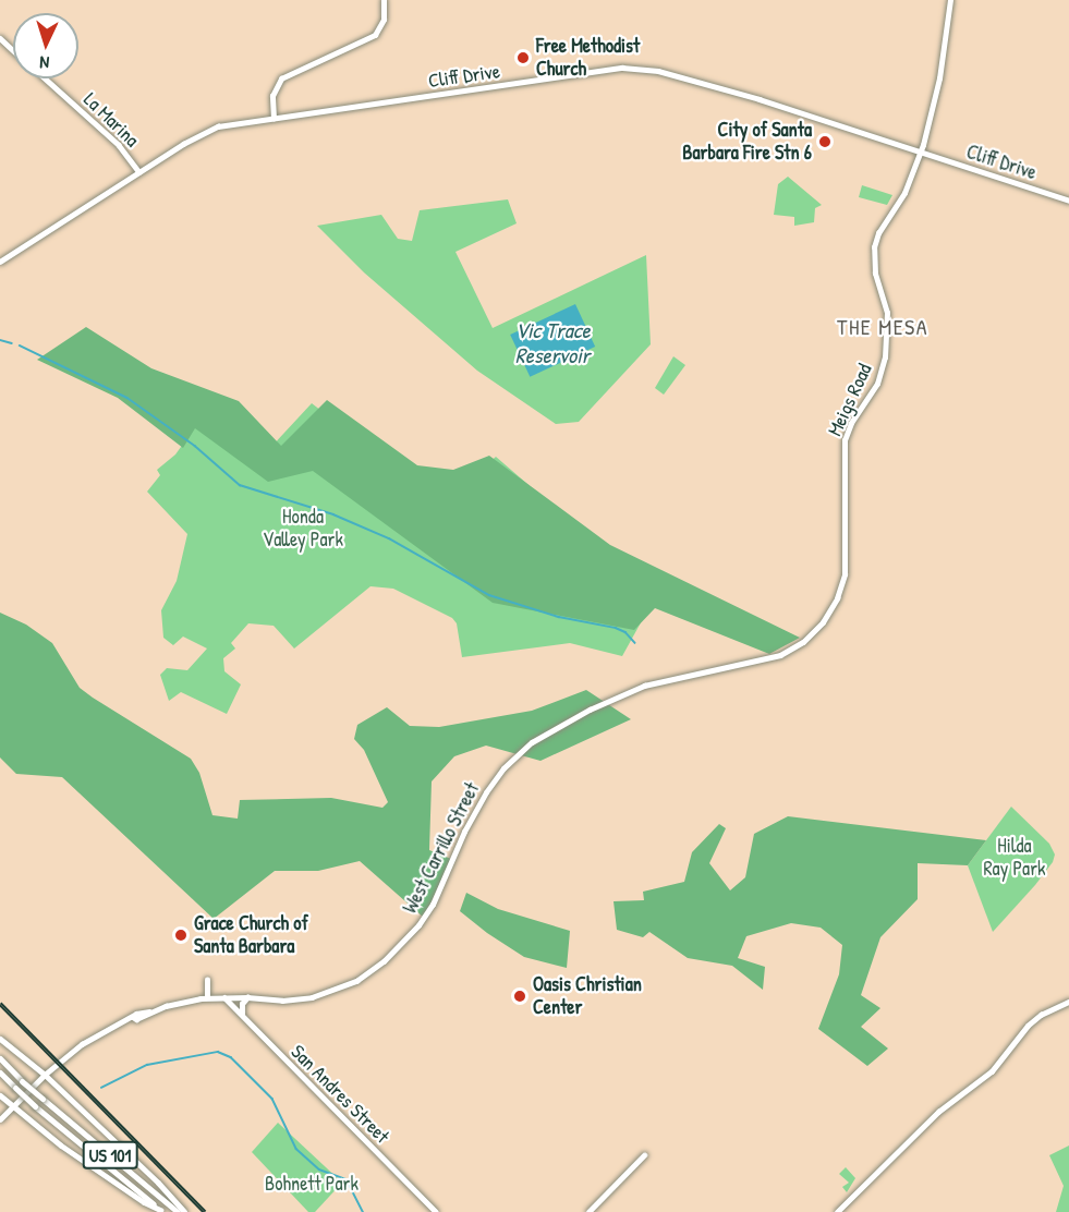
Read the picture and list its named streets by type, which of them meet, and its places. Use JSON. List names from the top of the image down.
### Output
{
  "streets": {
    "highway": ["US 101"],
    "main road": [
      "Cliff Drive",
      "La Marina",
      "Meigs Road",
      "West Carrillo Street",
      "San Andres Street"
    ]
  },
  "crossings": [
    ["Cliff Drive", "La Marina"],
    ["Cliff Drive", "Meigs Road"],
    ["Meigs Road", "West Carrillo Street"],
    ["West Carrillo Street", "San Andres Street"]
  ],
  "districts": ["THE MESA"],
  "water": ["Vic Trace Reservoir"],
  "parks": ["Honda Valley Park", "Hilda Ray Park", "Bohnett Park"],
  "places": [
    "Free Methodist Church",
    "City of Santa Barbara Fire Stn 6",
    "Grace Church of Santa Barbara",
    "Oasis Christian Center"
  ],
  "north": "bottom"
}
